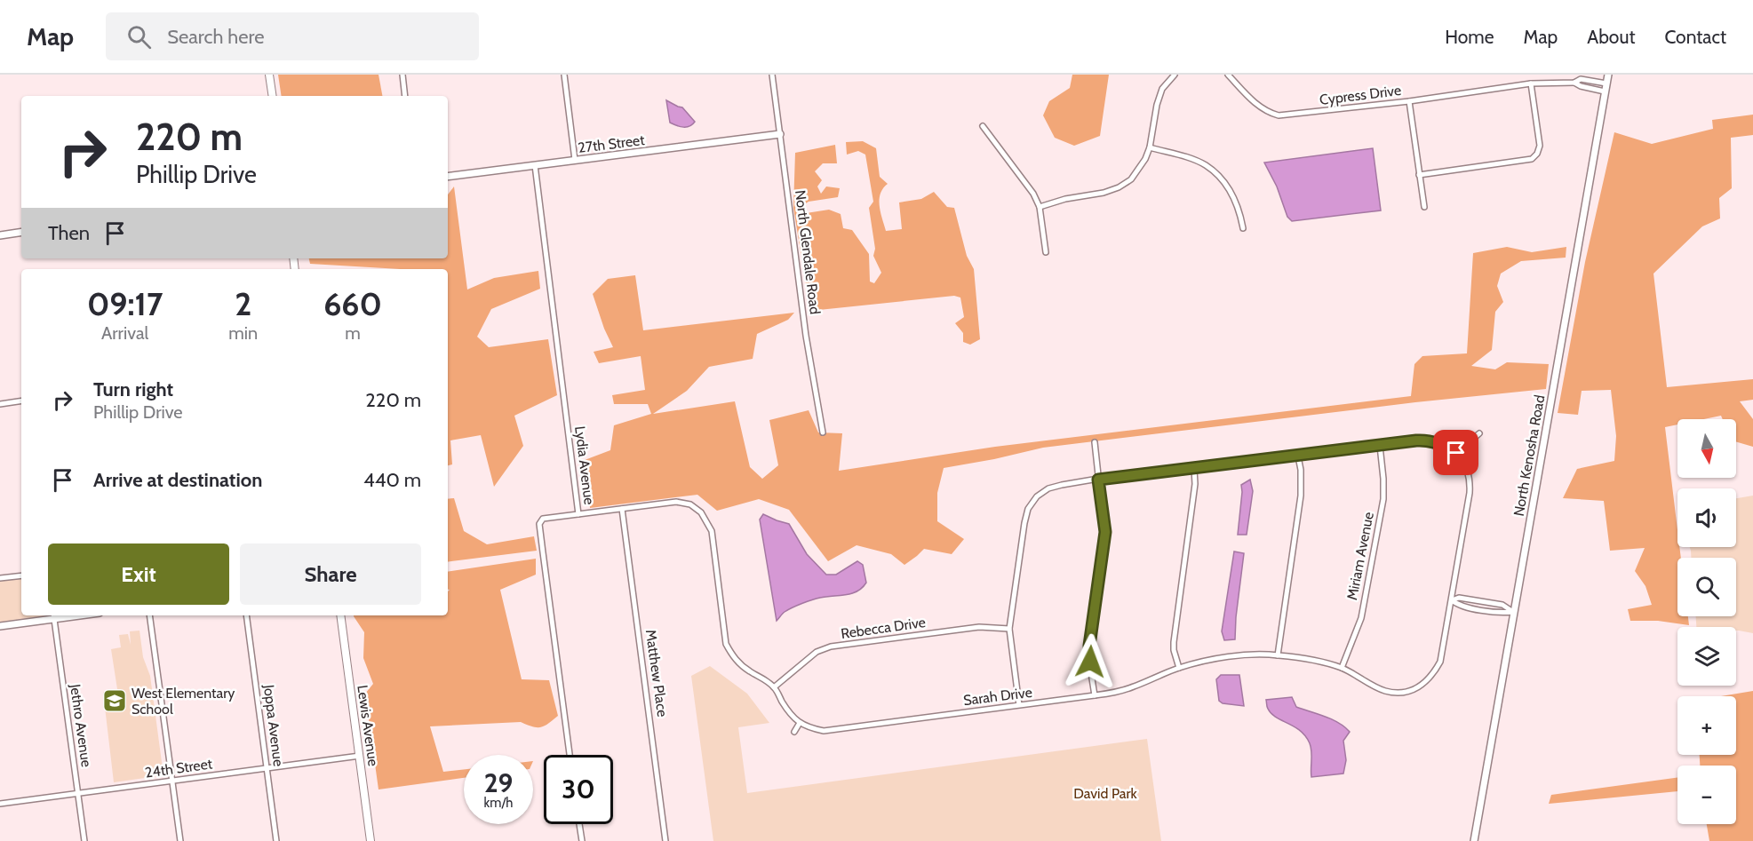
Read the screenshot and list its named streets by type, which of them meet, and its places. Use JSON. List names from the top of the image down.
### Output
{
  "streets": {
    "main road": ["Lewis Avenue"],
    "street": [
      "Cypress Drive",
      "27th Street",
      "North Glendale Road",
      "North Kenosha Road",
      "Lydia Avenue",
      "Miriam Avenue",
      "Rebecca Drive",
      "Matthew Place",
      "Sarah Drive",
      "Jethro Avenue",
      "Joppa Avenue",
      "24th Street"
    ]
  },
  "crossings": [
    ["Cypress Drive", "North Kenosha Road"],
    ["27th Street", "North Glendale Road"],
    ["27th Street", "Lydia Avenue"],
    ["Miriam Avenue", "Sarah Drive"],
    ["Jethro Avenue", "24th Street"],
    ["Joppa Avenue", "24th Street"],
    ["Lewis Avenue", "24th Street"]
  ],
  "parks": ["David Park"],
  "places": {
    "school or university": ["West Elementary School"]
  },
  "north": "bottom",
  "page": {
    "header": "Map",
    "search": "Search here",
    "nav": [
      "Home",
      "Map",
      "About",
      "Contact"
    ],
    "turn": ["220 m", "Phillip Drive"],
    "then": "Then",
    "eta": [
      "09:17",
      "Arrival",
      "2",
      "min",
      "660",
      "m"
    ],
    "list": [
      {
        "name": "Turn right",
        "note": "Phillip Drive",
        "value": "220 m"
      },
      {
        "name": "Arrive at destination",
        "value": "440 m"
      }
    ],
    "map_buttons": ["+", "−"],
    "buttons": ["Exit", "Share"],
    "speed": "29 km/h",
    "limit": "30"
  }
}
